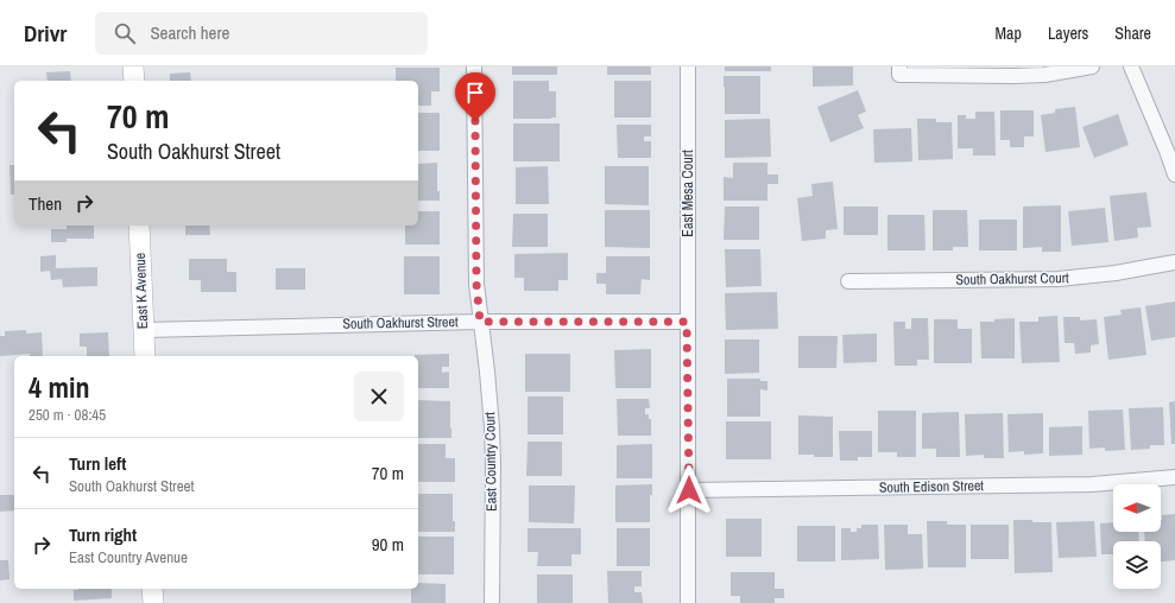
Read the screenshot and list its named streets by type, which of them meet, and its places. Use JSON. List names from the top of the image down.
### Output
{
  "streets": {
    "street": [
      "East Mesa Court",
      "South Oakhurst Court",
      "East K Avenue",
      "South Oakhurst Street",
      "East Country Court",
      "South Edison Street"
    ]
  },
  "crossings": [
    ["East Mesa Court", "South Oakhurst Street"],
    ["East Mesa Court", "South Edison Street"],
    ["East K Avenue", "South Oakhurst Street"],
    ["South Oakhurst Street", "East Country Court"]
  ],
  "north": "left",
  "page": {
    "header": "Drivr",
    "search": "Search here",
    "nav": ["Map", "Layers", "Share"],
    "turn": ["70 m", "South Oakhurst Street"],
    "then": "Then",
    "heading": ["4 min", "250 m · 08:45"],
    "list": [
      {
        "name": "Turn left",
        "note": "South Oakhurst Street",
        "value": "70 m"
      },
      {
        "name": "Turn right",
        "note": "East Country Avenue",
        "value": "90 m"
      }
    ]
  }
}
